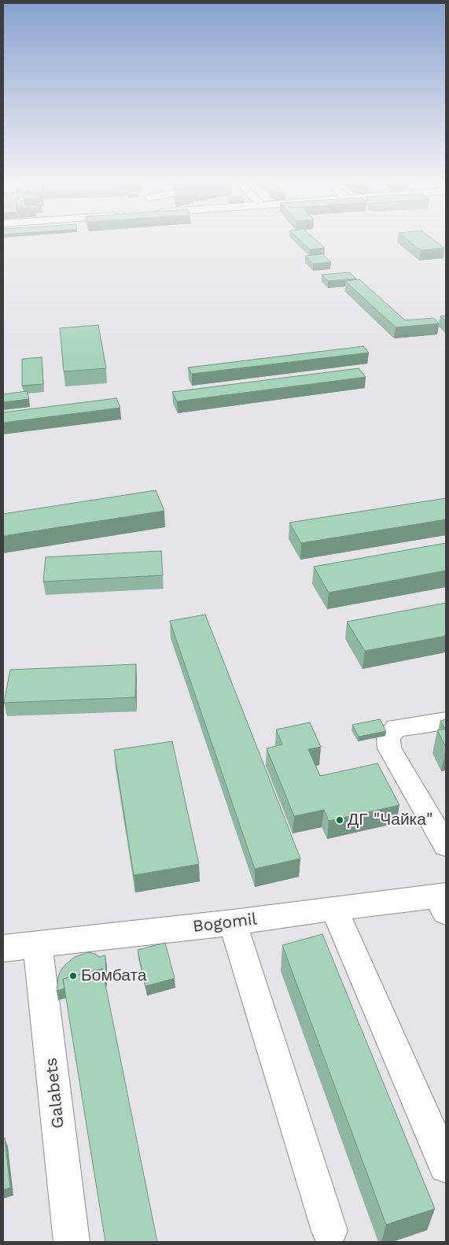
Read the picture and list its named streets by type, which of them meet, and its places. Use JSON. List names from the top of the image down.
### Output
{
  "streets": {
    "street": ["Bogomil", "Galabets"]
  },
  "crossings": [
    ["Bogomil", "Galabets"]
  ],
  "places": ["ДГ \"Чайка\"", "Бомбата"]
}
